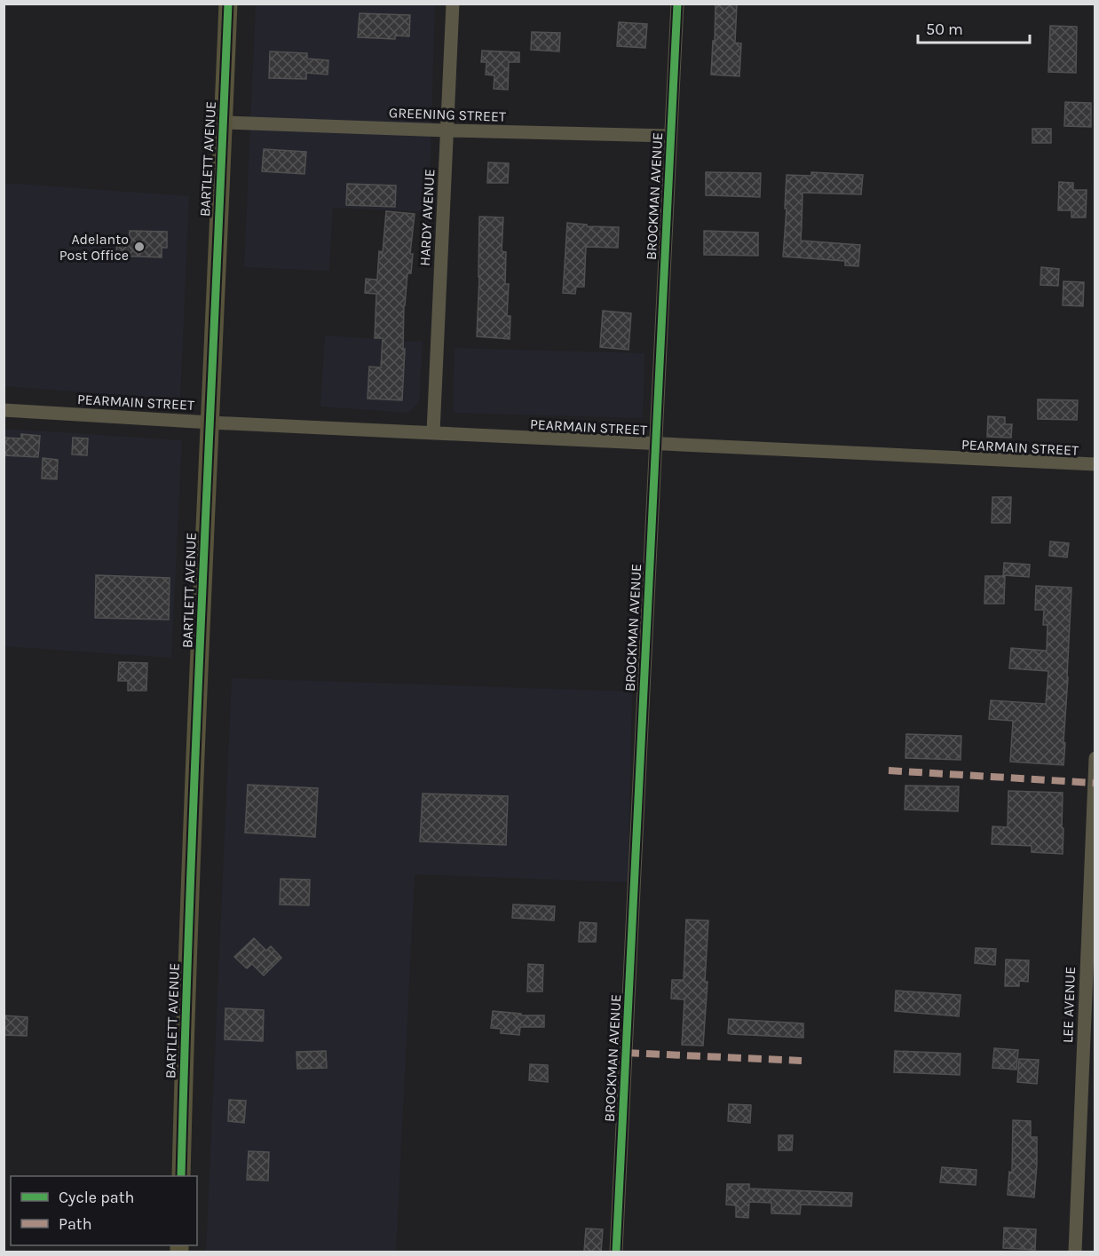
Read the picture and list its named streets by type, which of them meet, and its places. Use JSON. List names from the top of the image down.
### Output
{
  "streets": {
    "street": [
      "GREENING STREET",
      "BARTLETT AVENUE",
      "BROCKMAN AVENUE",
      "HARDY AVENUE",
      "PEARMAIN STREET",
      "LEE AVENUE"
    ]
  },
  "crossings": [
    ["GREENING STREET", "BARTLETT AVENUE"],
    ["GREENING STREET", "BROCKMAN AVENUE"],
    ["GREENING STREET", "HARDY AVENUE"],
    ["BARTLETT AVENUE", "PEARMAIN STREET"],
    ["BROCKMAN AVENUE", "PEARMAIN STREET"],
    ["HARDY AVENUE", "PEARMAIN STREET"]
  ],
  "places": ["Adelanto Post Office"],
  "legend": ["Cycle path", "Path"],
  "scale_bar": "50 m"
}
